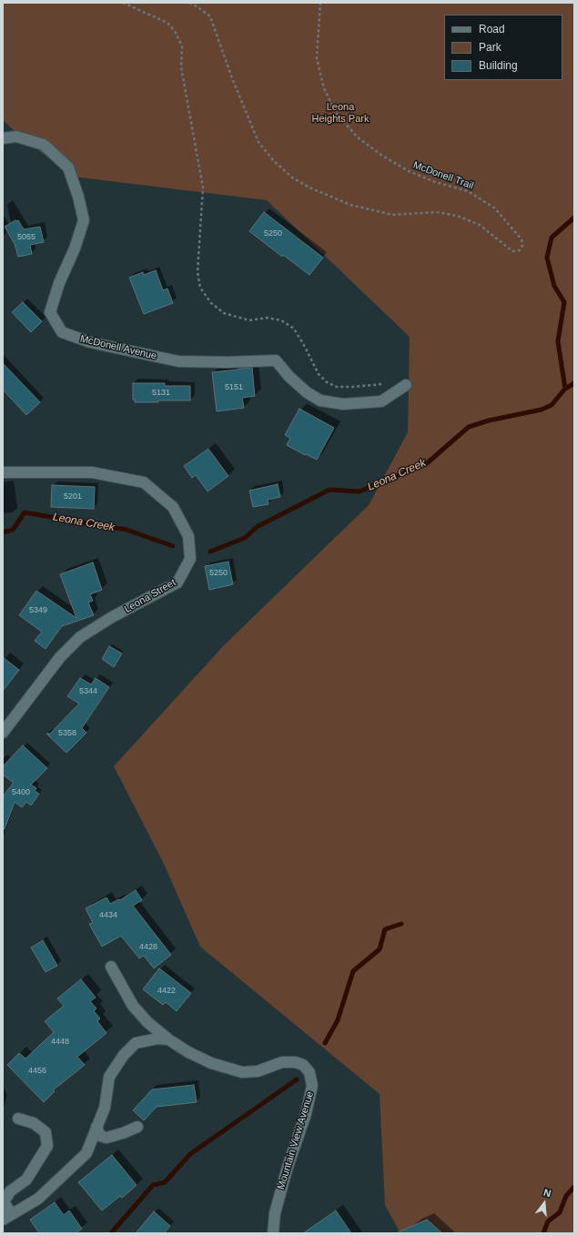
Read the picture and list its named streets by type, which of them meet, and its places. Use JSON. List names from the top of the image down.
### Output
{
  "streets": {
    "street": ["McDonell Avenue", "Leona Street", "Mountain View Avenue"],
    "path": ["McDonell Trail"]
  },
  "water": ["Leona Creek"],
  "parks": ["Leona Heights Park"],
  "house_numbers": [
    "5250",
    "5055",
    "5151",
    "5131",
    "5201",
    "5250",
    "5349",
    "5344",
    "5358",
    "5400",
    "4434",
    "4428",
    "4422",
    "4448",
    "4456"
  ],
  "legend": ["Road", "Park", "Building"],
  "north": "top"
}
